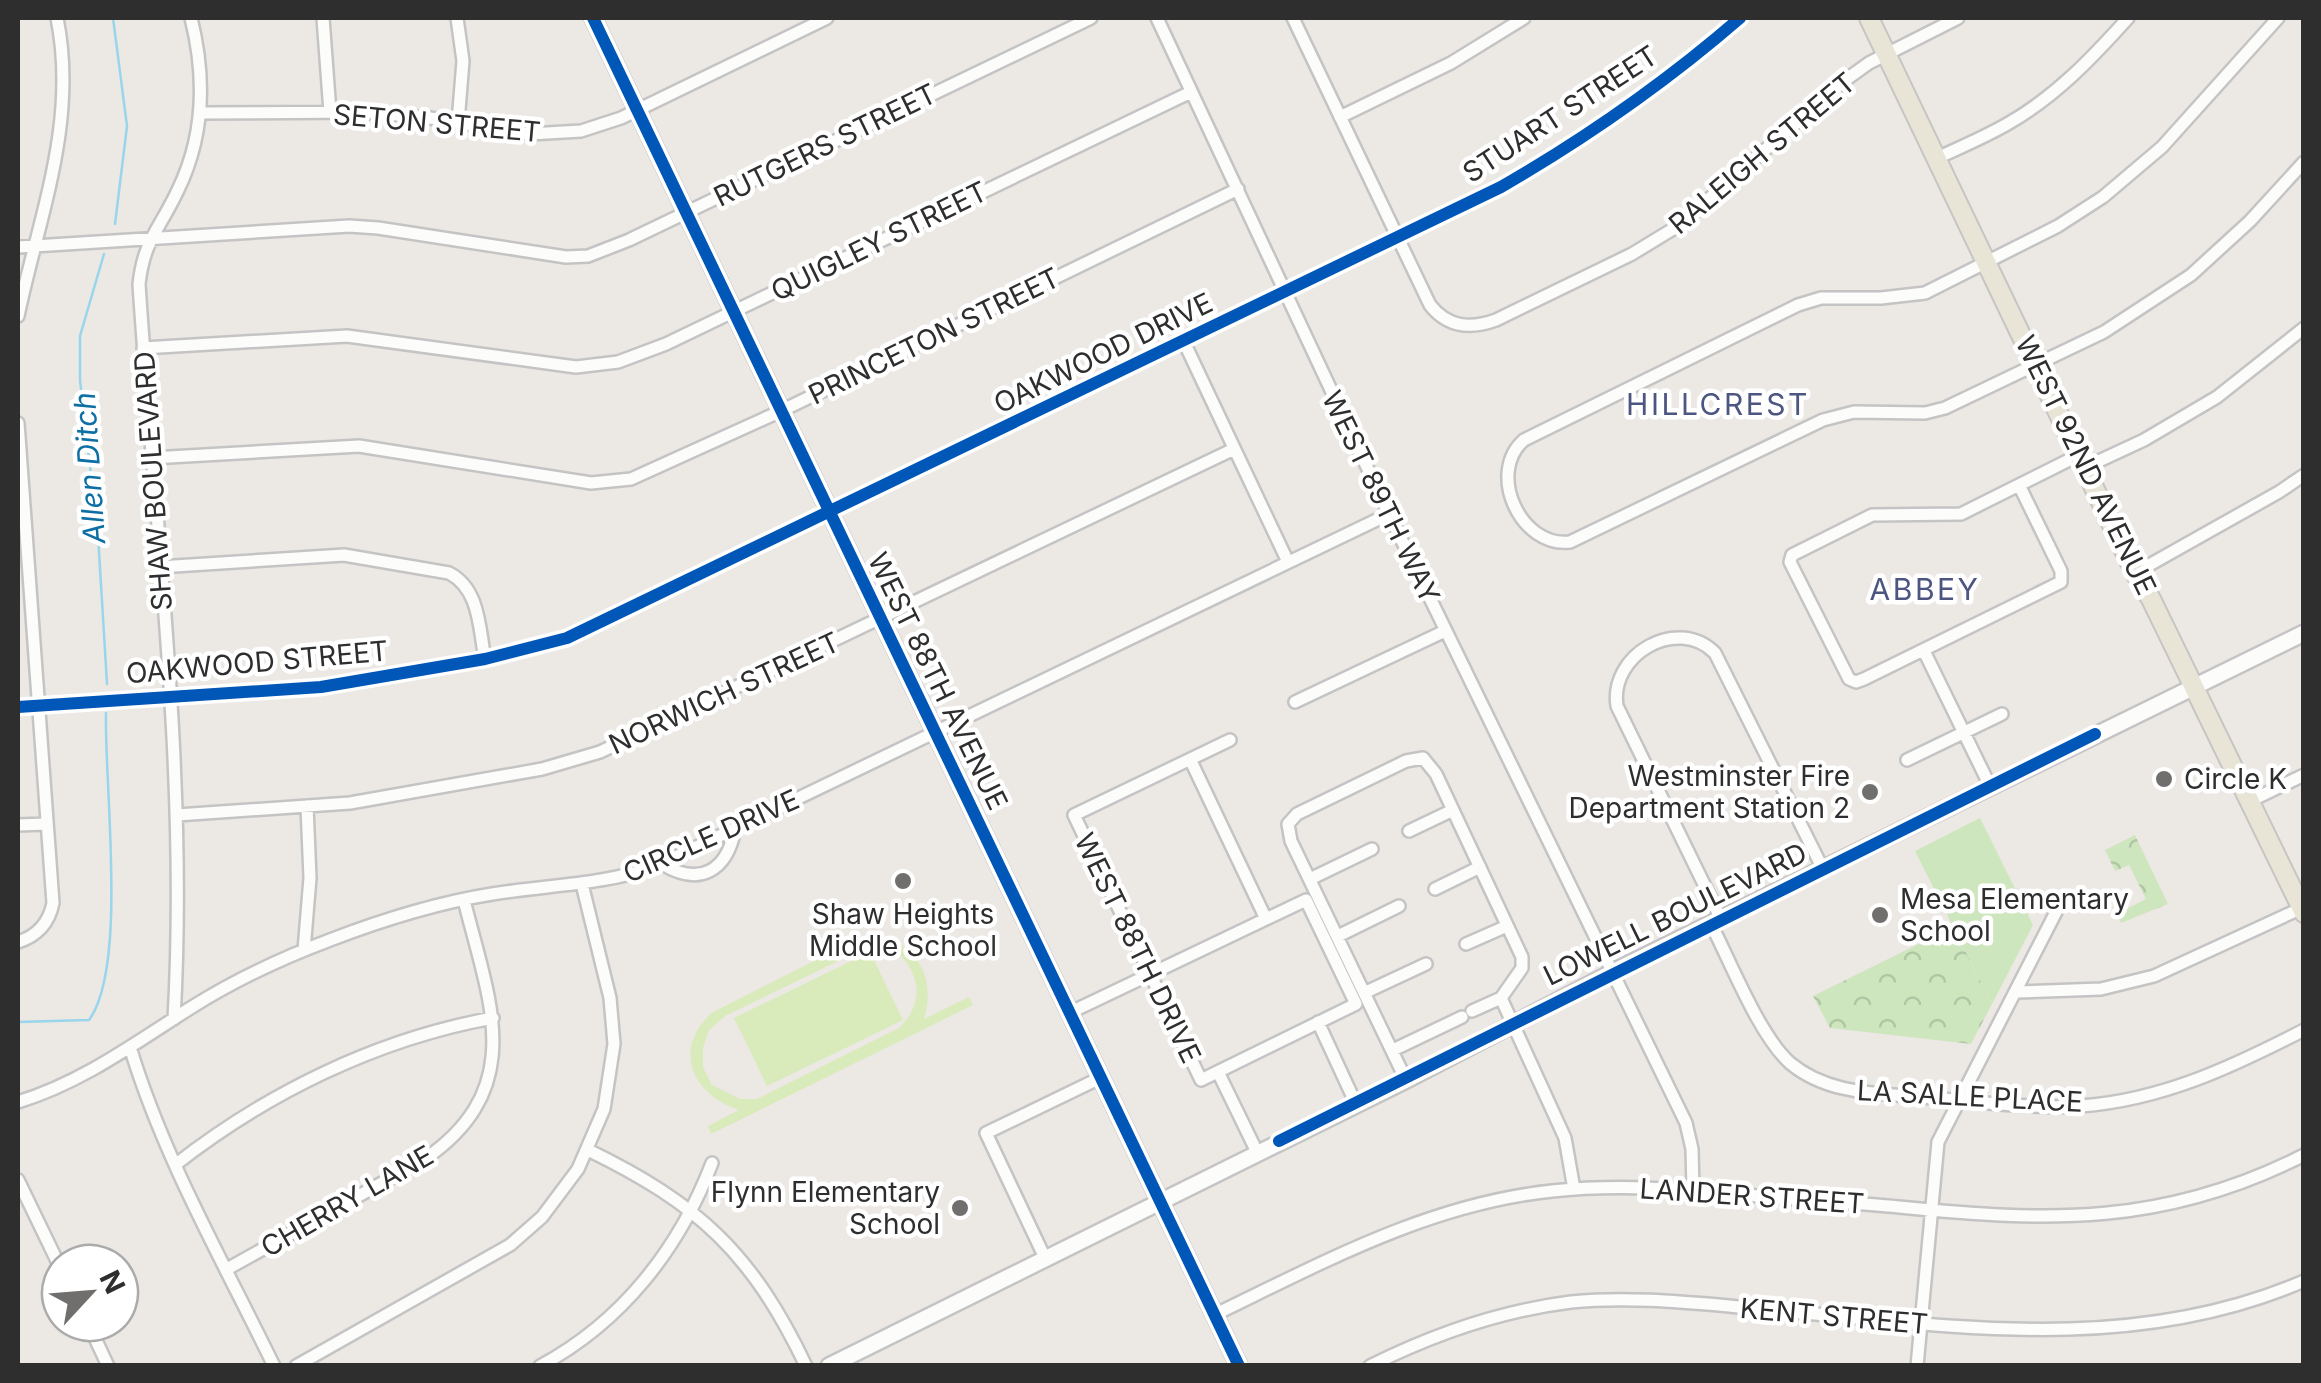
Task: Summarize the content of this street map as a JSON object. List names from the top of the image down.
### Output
{
  "streets": {
    "main road": ["WEST 92ND AVENUE"],
    "street": [
      "STUART STREET",
      "SETON STREET",
      "RUTGERS STREET",
      "RALEIGH STREET",
      "QUIGLEY STREET",
      "PRINCETON STREET",
      "OAKWOOD DRIVE",
      "SHAW BOULEVARD",
      "WEST 89TH WAY",
      "OAKWOOD STREET",
      "WEST 88TH AVENUE",
      "NORWICH STREET",
      "CIRCLE DRIVE",
      "LOWELL BOULEVARD",
      "WEST 88TH DRIVE",
      "LA SALLE PLACE",
      "LANDER STREET",
      "CHERRY LANE",
      "KENT STREET"
    ]
  },
  "crossings": [
    ["STUART STREET", "RALEIGH STREET"],
    ["STUART STREET", "OAKWOOD DRIVE"],
    ["SETON STREET", "SHAW BOULEVARD"],
    ["SETON STREET", "WEST 88TH AVENUE"],
    ["RUTGERS STREET", "SHAW BOULEVARD"],
    ["RUTGERS STREET", "WEST 88TH AVENUE"],
    ["RALEIGH STREET", "OAKWOOD DRIVE"],
    ["RALEIGH STREET", "WEST 92ND AVENUE"],
    ["QUIGLEY STREET", "SHAW BOULEVARD"],
    ["QUIGLEY STREET", "WEST 89TH WAY"],
    ["QUIGLEY STREET", "WEST 88TH AVENUE"],
    ["PRINCETON STREET", "SHAW BOULEVARD"],
    ["PRINCETON STREET", "WEST 89TH WAY"],
    ["PRINCETON STREET", "WEST 88TH AVENUE"],
    ["OAKWOOD DRIVE", "WEST 89TH WAY"],
    ["OAKWOOD DRIVE", "OAKWOOD STREET"],
    ["OAKWOOD DRIVE", "WEST 88TH AVENUE"],
    ["WEST 92ND AVENUE", "LOWELL BOULEVARD"],
    ["SHAW BOULEVARD", "OAKWOOD STREET"],
    ["SHAW BOULEVARD", "NORWICH STREET"],
    ["SHAW BOULEVARD", "CIRCLE DRIVE"],
    ["WEST 89TH WAY", "CIRCLE DRIVE"],
    ["WEST 89TH WAY", "LOWELL BOULEVARD"],
    ["WEST 89TH WAY", "LANDER STREET"],
    ["OAKWOOD STREET", "WEST 88TH AVENUE"],
    ["WEST 88TH AVENUE", "NORWICH STREET"],
    ["WEST 88TH AVENUE", "CIRCLE DRIVE"],
    ["WEST 88TH AVENUE", "LOWELL BOULEVARD"],
    ["WEST 88TH AVENUE", "LANDER STREET"],
    ["CIRCLE DRIVE", "CHERRY LANE"],
    ["LOWELL BOULEVARD", "WEST 88TH DRIVE"],
    ["LOWELL BOULEVARD", "LA SALLE PLACE"]
  ],
  "districts": ["HILLCREST", "ABBEY"],
  "water": ["Allen Ditch"],
  "places": [
    "Circle K",
    "Westminster Fire Department Station 2",
    "Shaw Heights Middle School",
    "Mesa Elementary School",
    "Flynn Elementary School"
  ],
  "north": "top right"
}
